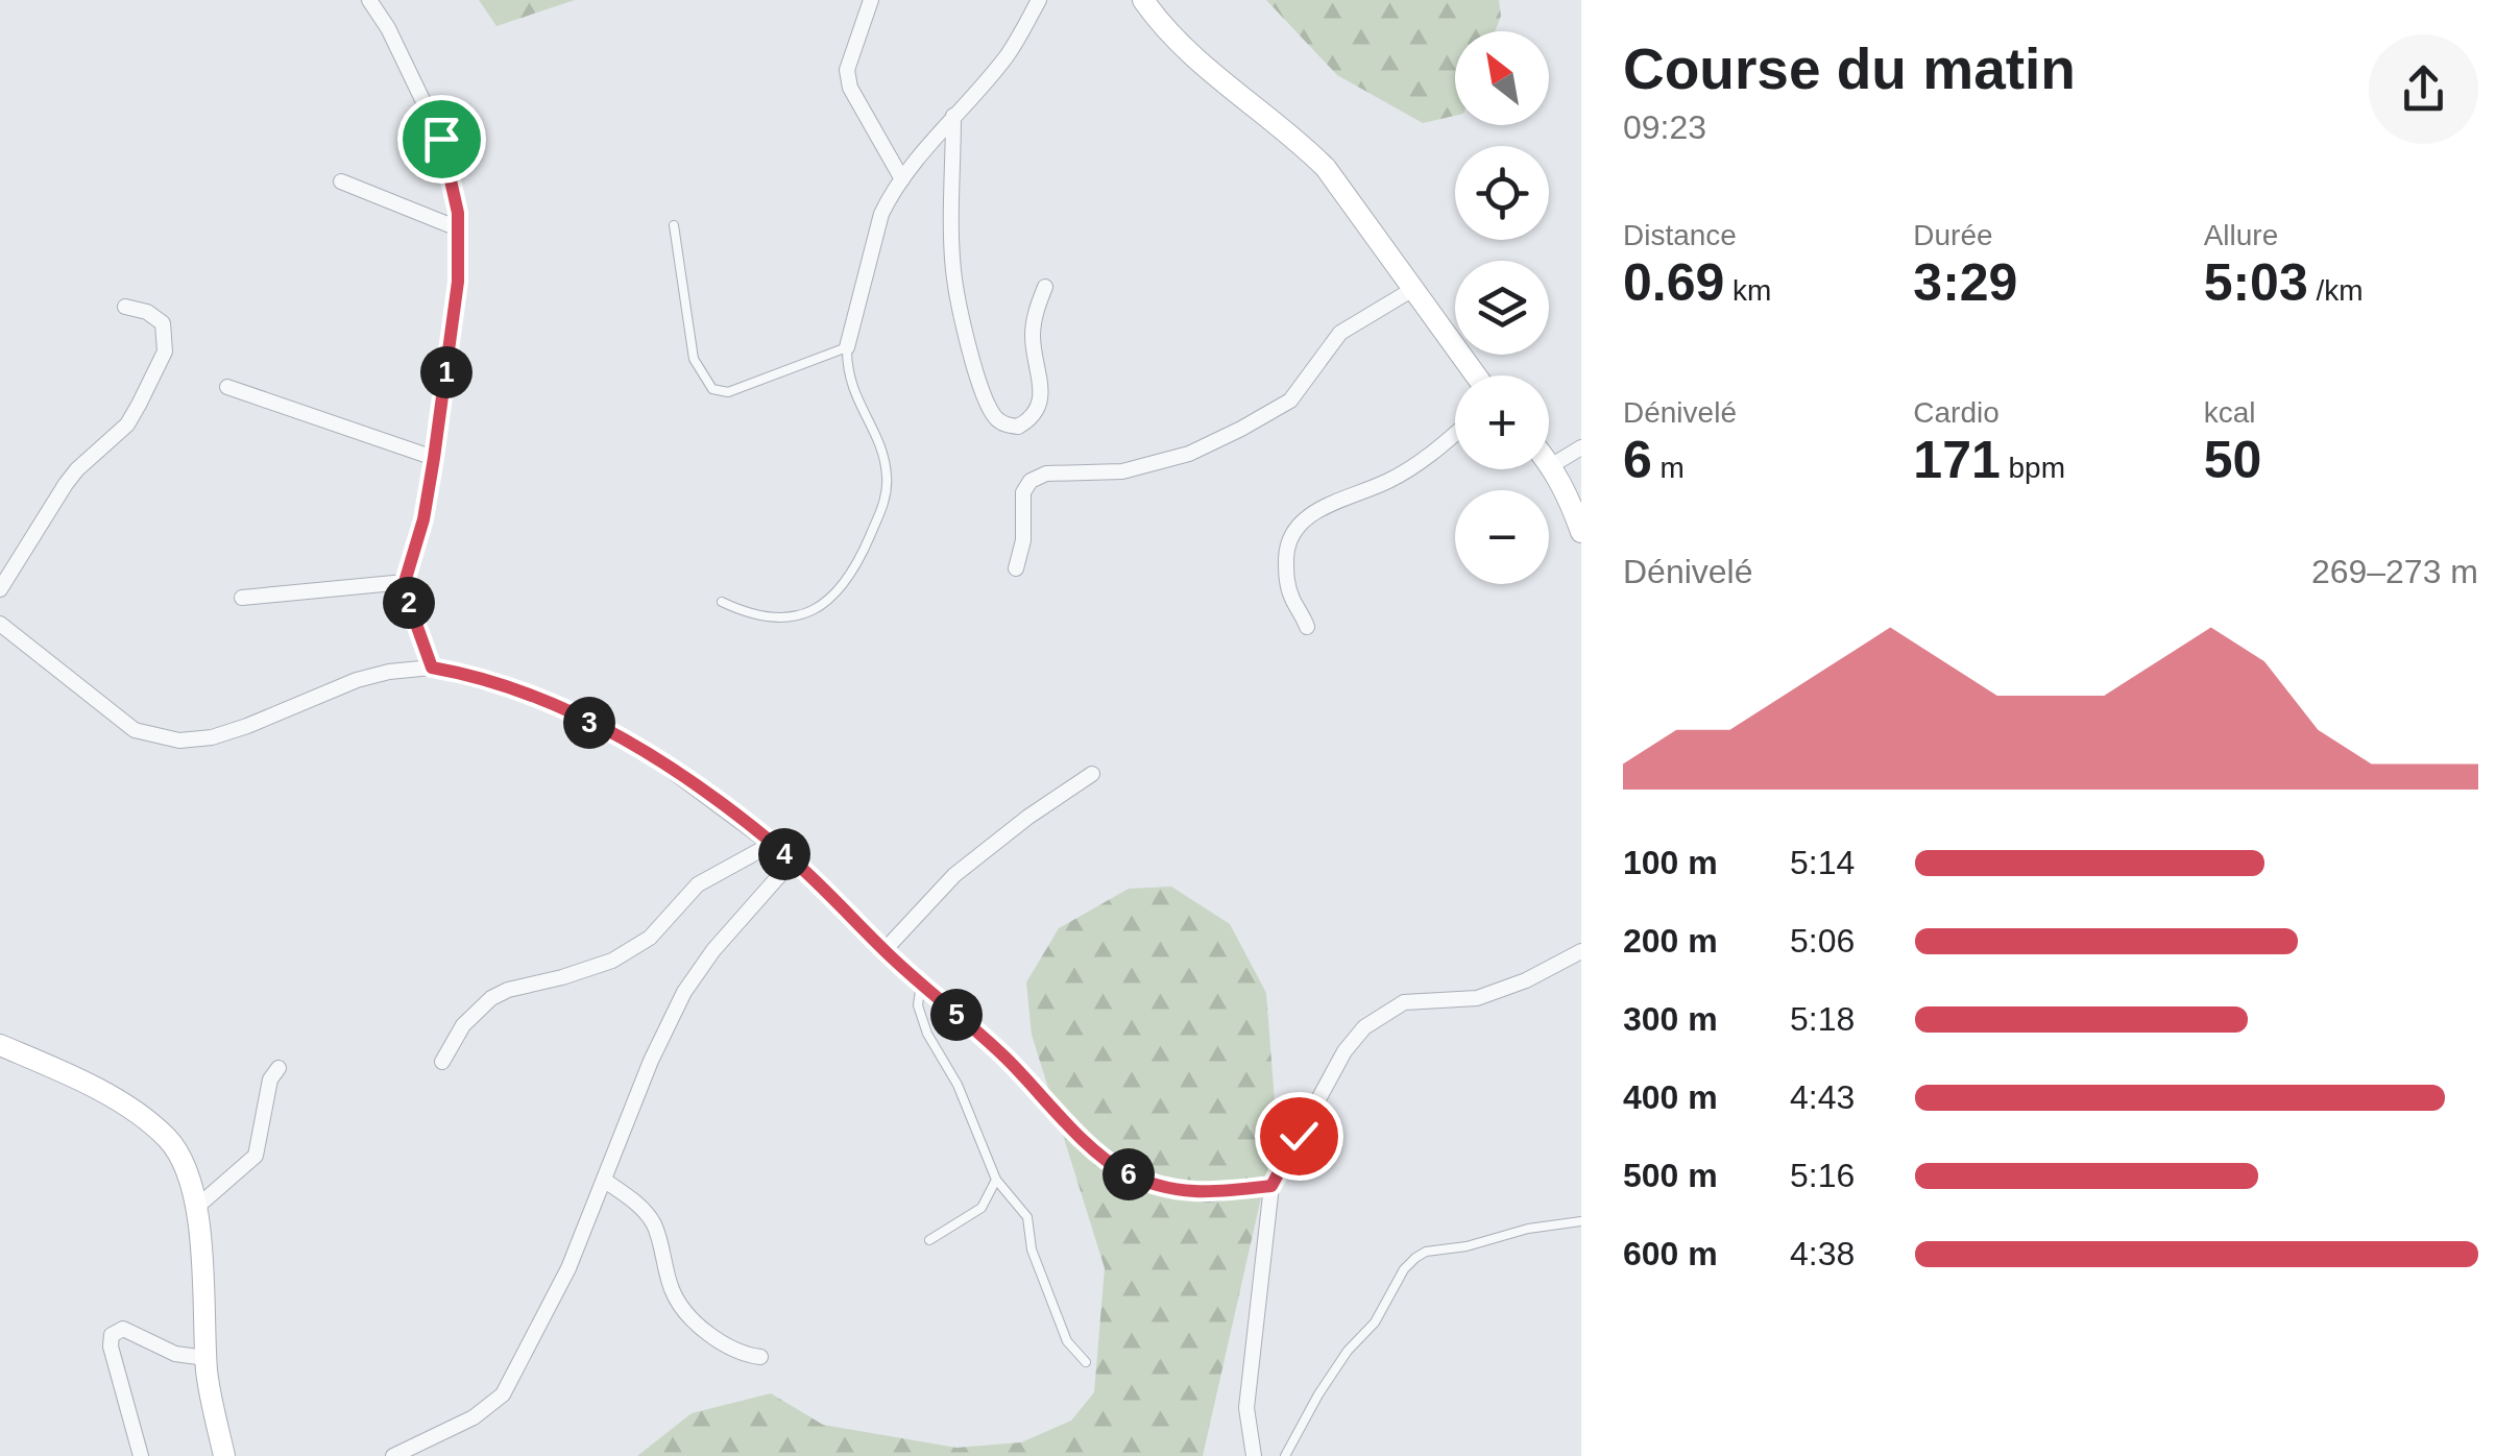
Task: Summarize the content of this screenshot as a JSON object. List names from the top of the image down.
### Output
{
  "north": "top left",
  "page": {
    "heading": ["Course du matin", "09:23"],
    "map_buttons": ["+", "−"],
    "stats": [
      ["Distance", "0.69 km"],
      ["Durée", "3:29"],
      ["Allure", "5:03 /km"],
      ["Dénivelé", "6 m"],
      ["Cardio", "171 bpm"],
      ["kcal", "50"]
    ],
    "pins": [
      "1",
      "2",
      "3",
      "4",
      "5",
      "6"
    ],
    "chart": ["Dénivelé", "269–273 m"],
    "list": [
      {
        "name": "100 m",
        "note": "5:14"
      },
      {
        "name": "200 m",
        "note": "5:06"
      },
      {
        "name": "300 m",
        "note": "5:18"
      },
      {
        "name": "400 m",
        "note": "4:43"
      },
      {
        "name": "500 m",
        "note": "5:16"
      },
      {
        "name": "600 m",
        "note": "4:38"
      }
    ]
  }
}
